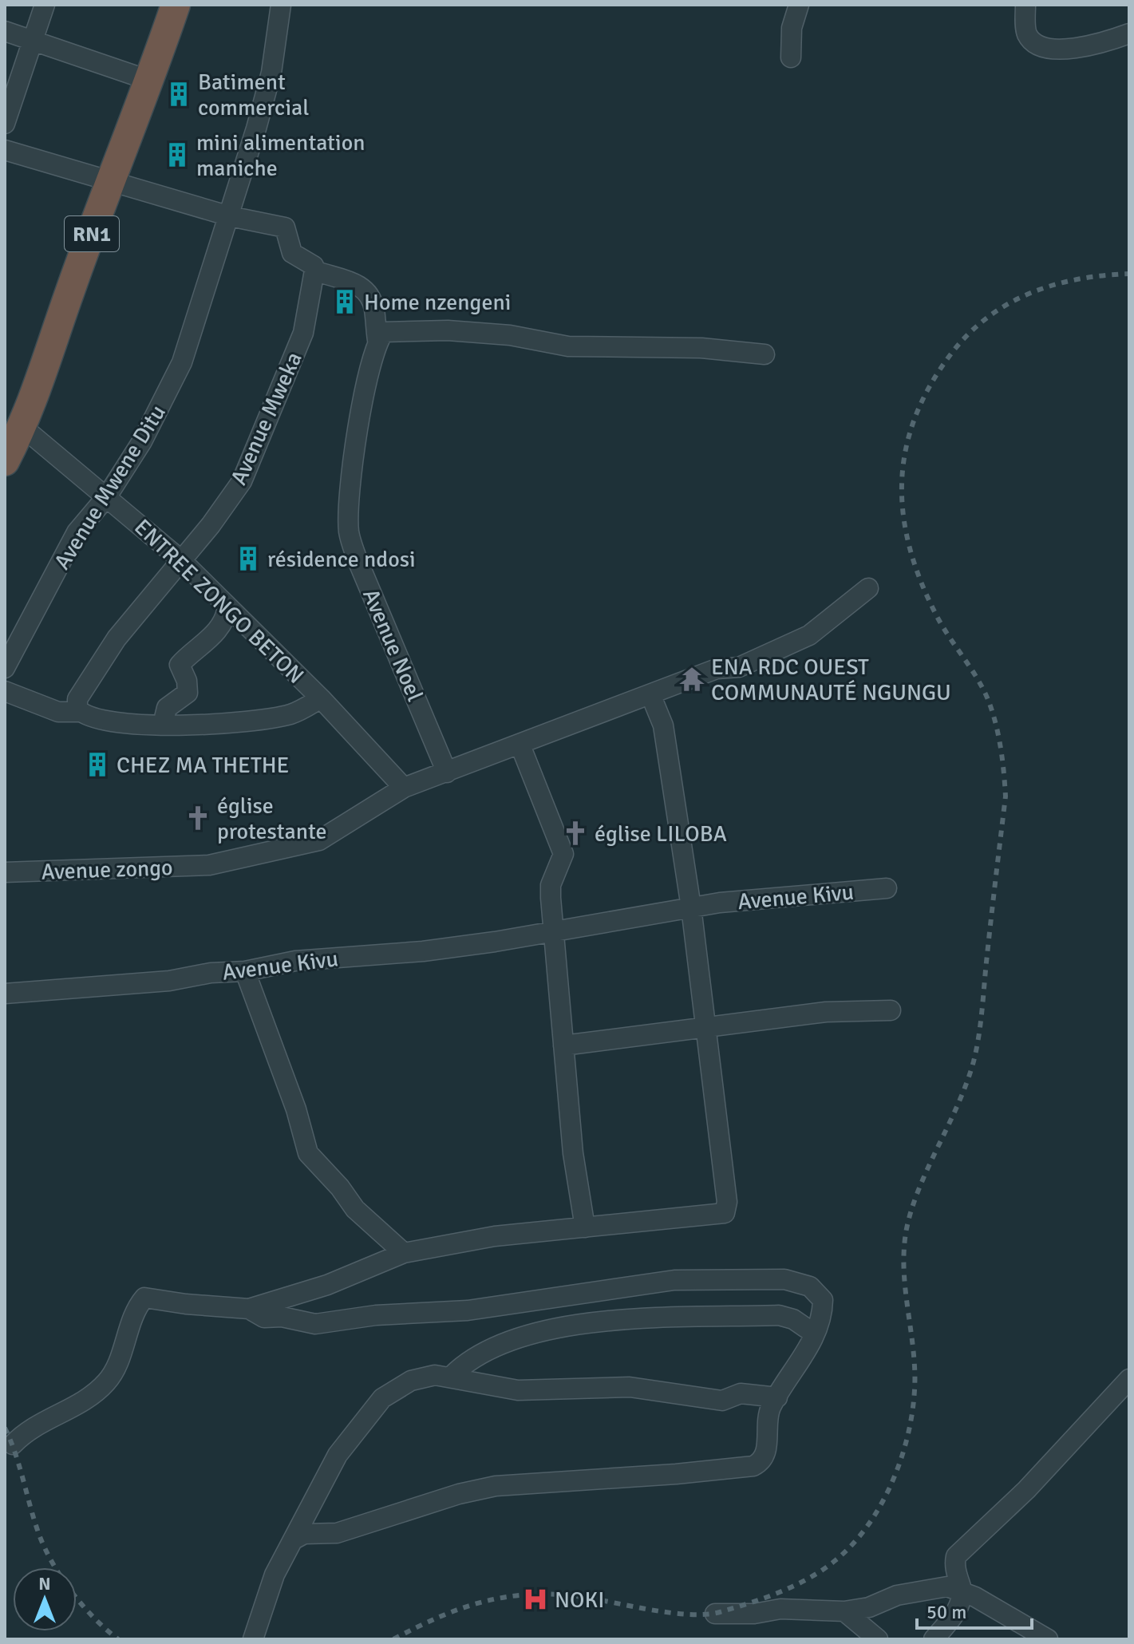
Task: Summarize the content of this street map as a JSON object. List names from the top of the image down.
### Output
{
  "streets": {
    "highway": ["RN1"],
    "street": [
      "Avenue Mweka",
      "Avenue Mwene Ditu",
      "ENTREE ZONGO BETON",
      "Avenue Noel",
      "Avenue zongo",
      "Avenue Kivu"
    ]
  },
  "crossings": [
    ["RN1", "ENTREE ZONGO BETON"],
    ["Avenue Mweka", "ENTREE ZONGO BETON"],
    ["Avenue Mweka", "Avenue Noel"],
    ["Avenue Mwene Ditu", "ENTREE ZONGO BETON"],
    ["ENTREE ZONGO BETON", "Avenue zongo"],
    ["Avenue Noel", "Avenue zongo"]
  ],
  "places": {
    "building": [
      "Batiment commercial",
      "mini alimentation maniche",
      "Home nzengeni",
      "résidence ndosi",
      "CHEZ MA THETHE"
    ],
    "temple": ["ENA RDC OUEST COMMUNAUTÉ NGUNGU"],
    "church": ["église protestante", "église LILOBA"],
    "hospital": ["NOKI"]
  },
  "scale_bar": "50 m",
  "north": "top"
}
